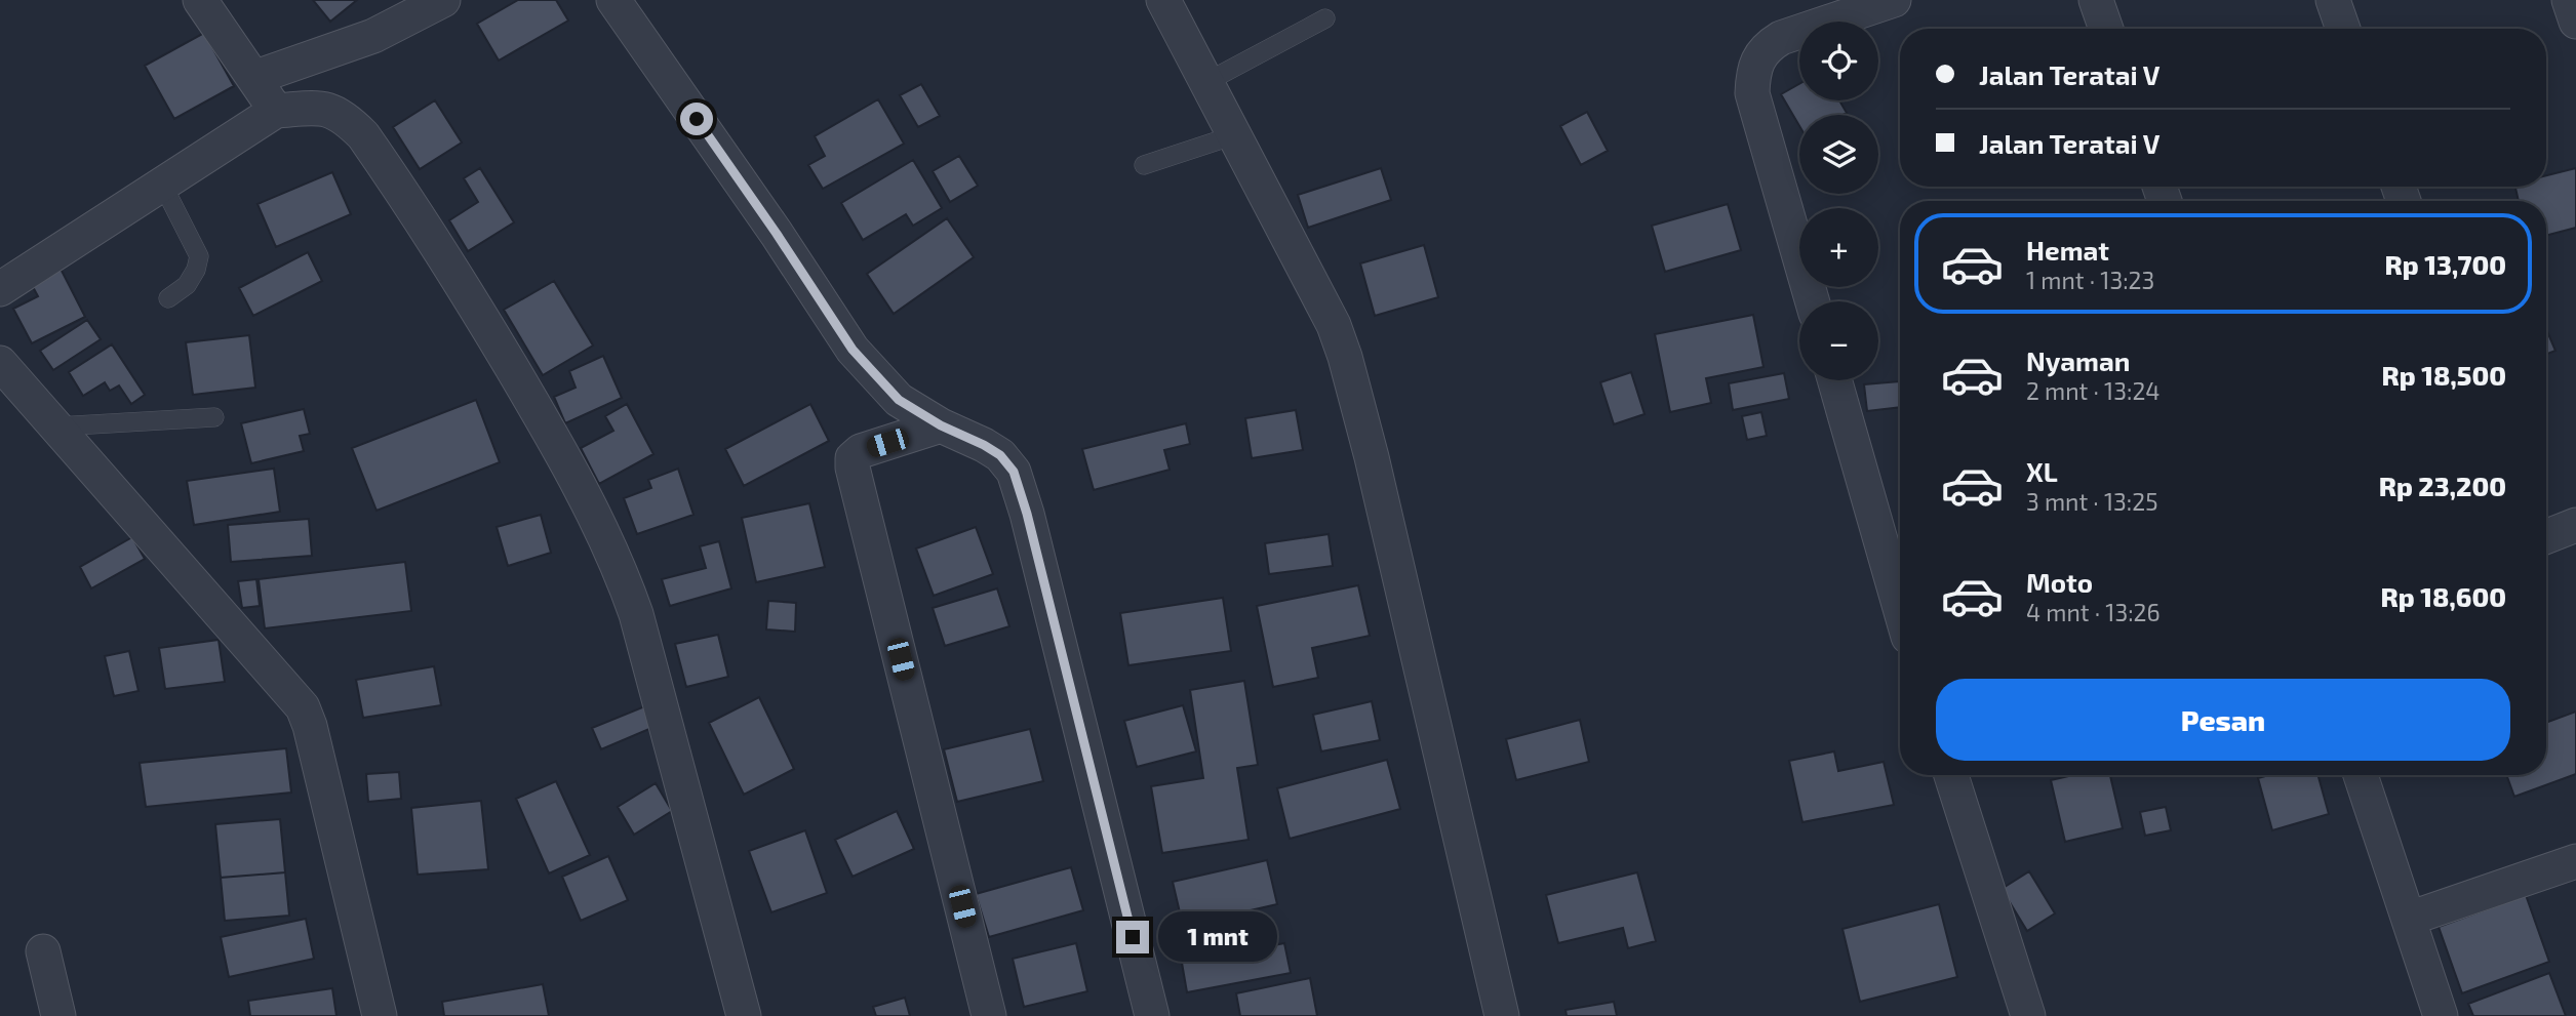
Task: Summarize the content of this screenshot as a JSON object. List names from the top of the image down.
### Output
{
  "page": {
    "map_buttons": ["+", "−"],
    "banner": ["Jalan Teratai V", "Jalan Teratai V"],
    "list": [
      {
        "name": "Hemat",
        "note": "1 mnt · 13:23",
        "value": "Rp 13,700"
      },
      {
        "name": "Nyaman",
        "note": "2 mnt · 13:24",
        "value": "Rp 18,500"
      },
      {
        "name": "XL",
        "note": "3 mnt · 13:25",
        "value": "Rp 23,200"
      },
      {
        "name": "Moto",
        "note": "4 mnt · 13:26",
        "value": "Rp 18,600"
      }
    ],
    "buttons": "Pesan",
    "bubble": "1 mnt"
  }
}
